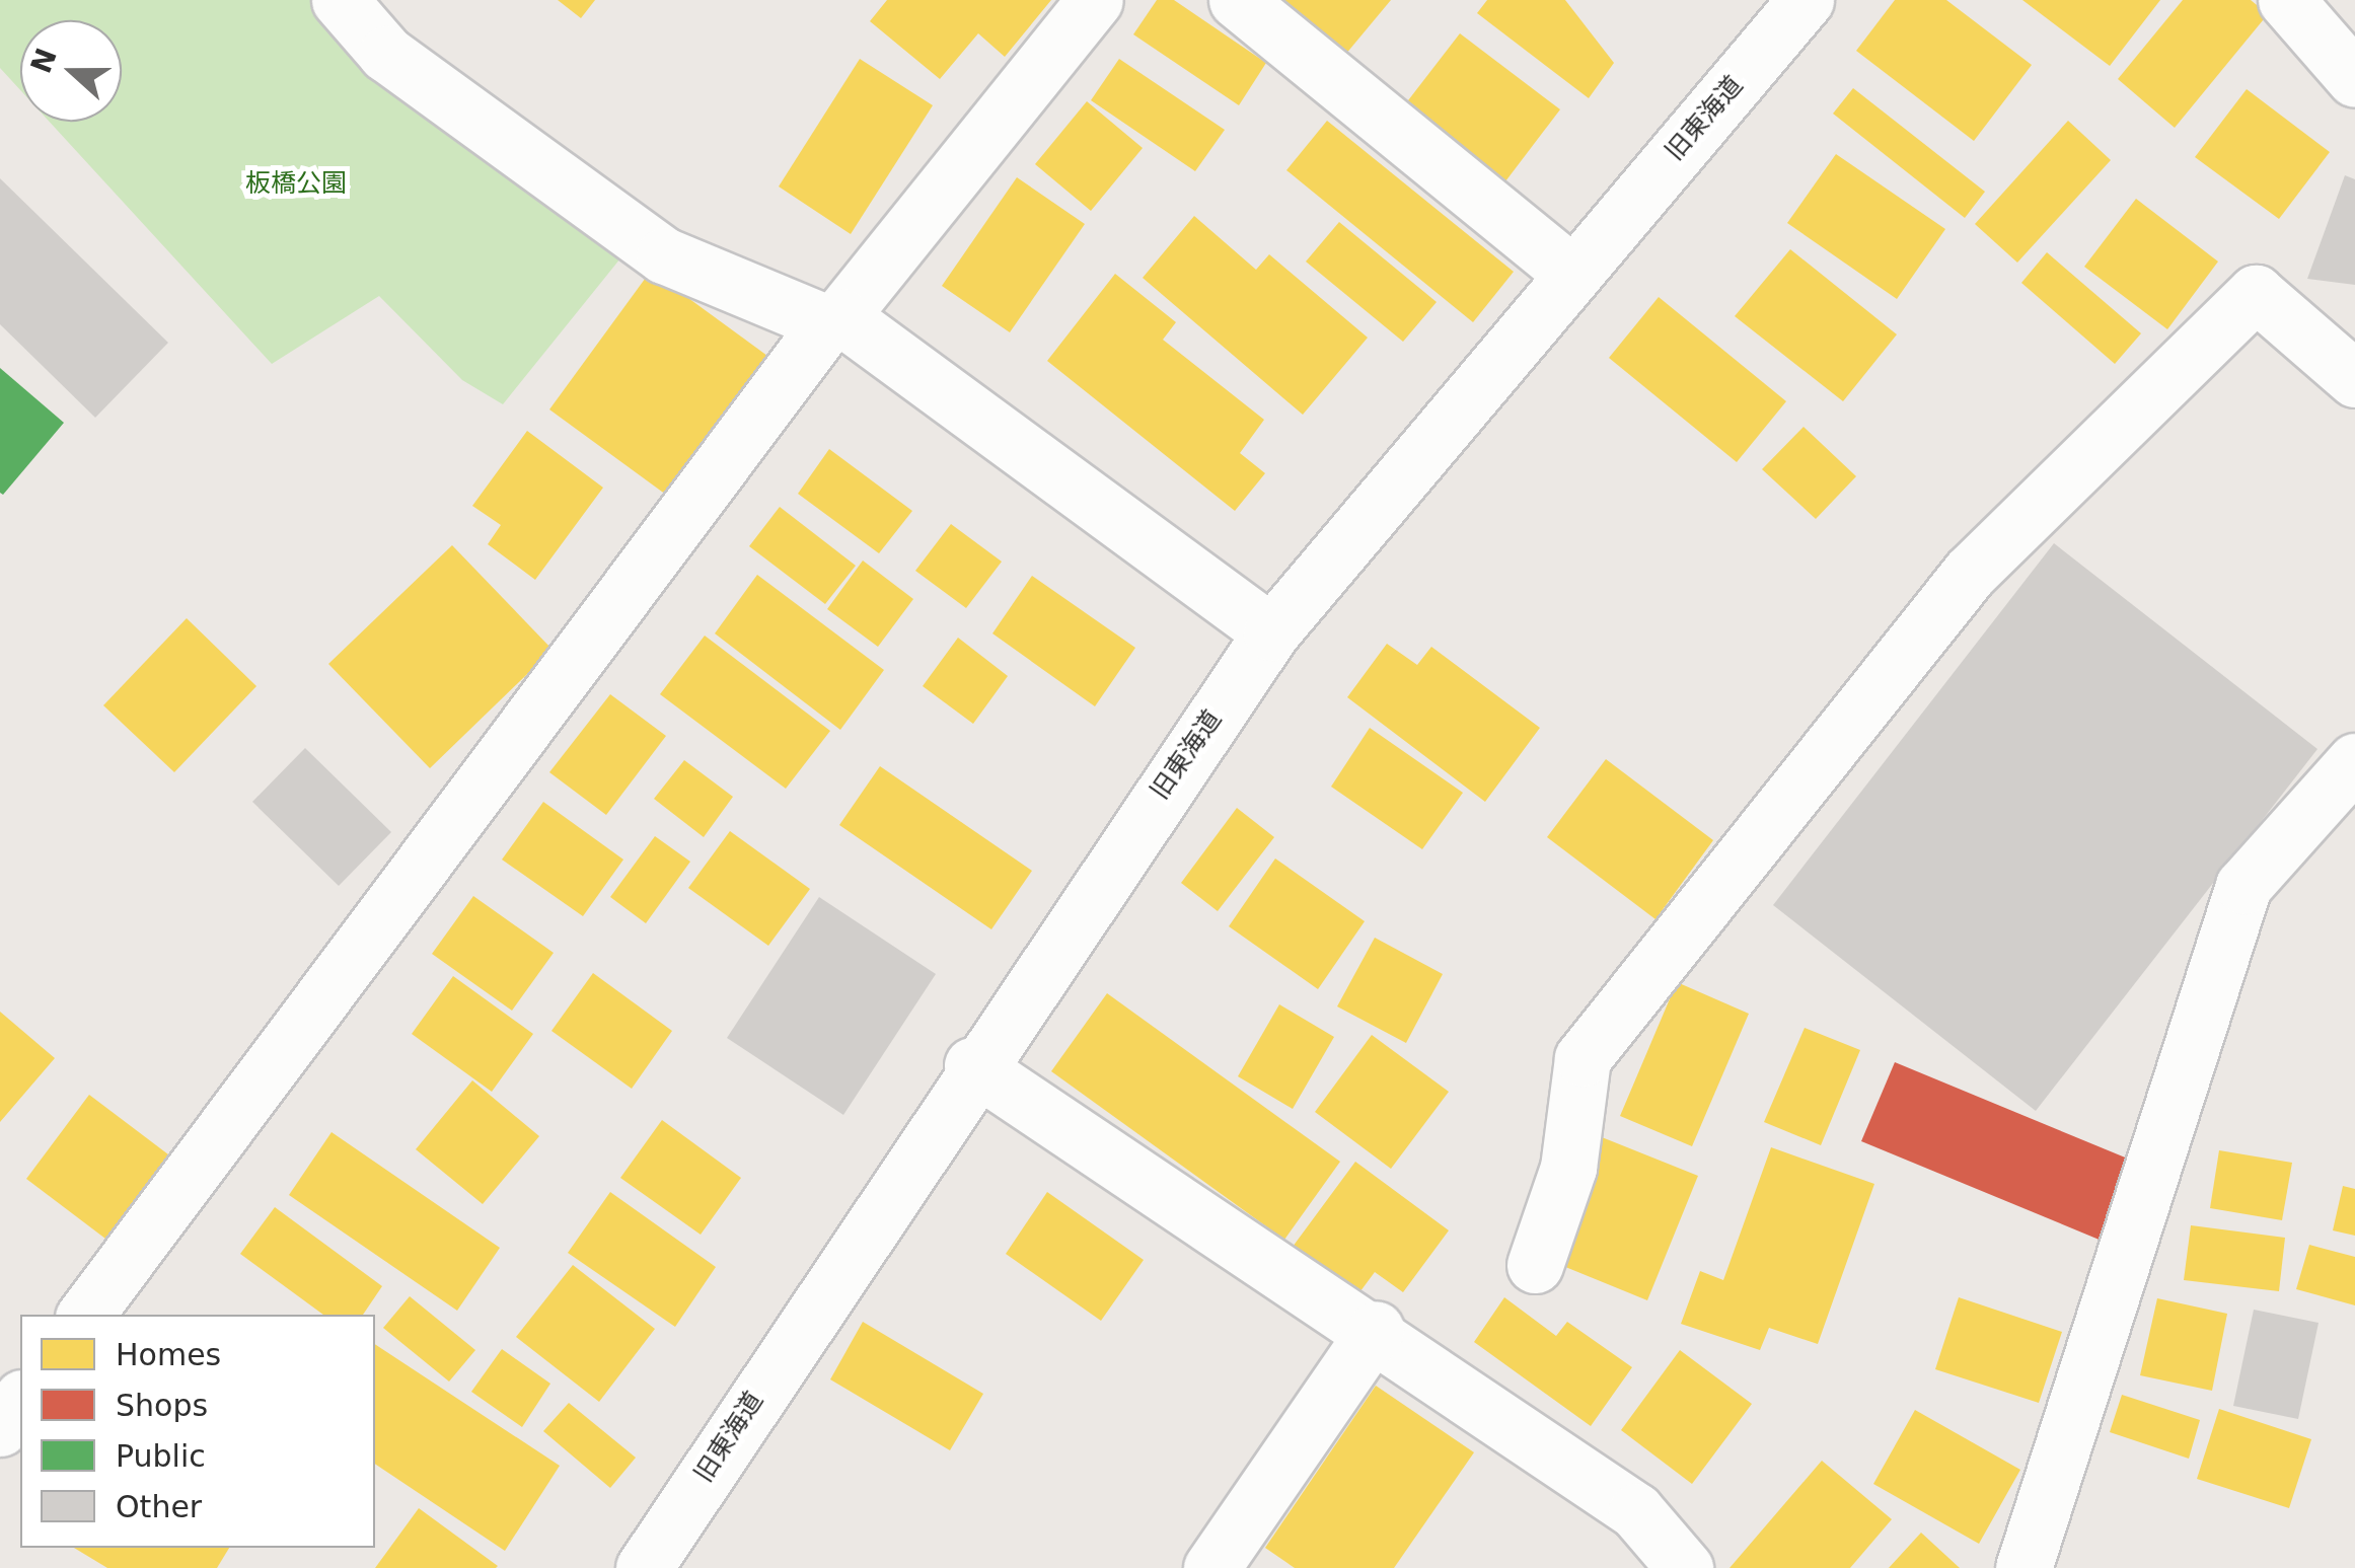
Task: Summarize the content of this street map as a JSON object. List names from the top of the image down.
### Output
{
  "streets": {
    "street": ["旧東海道"]
  },
  "parks": ["板橋公園"],
  "legend": [
    "Homes",
    "Shops",
    "Public",
    "Other"
  ],
  "north": "left"
}
